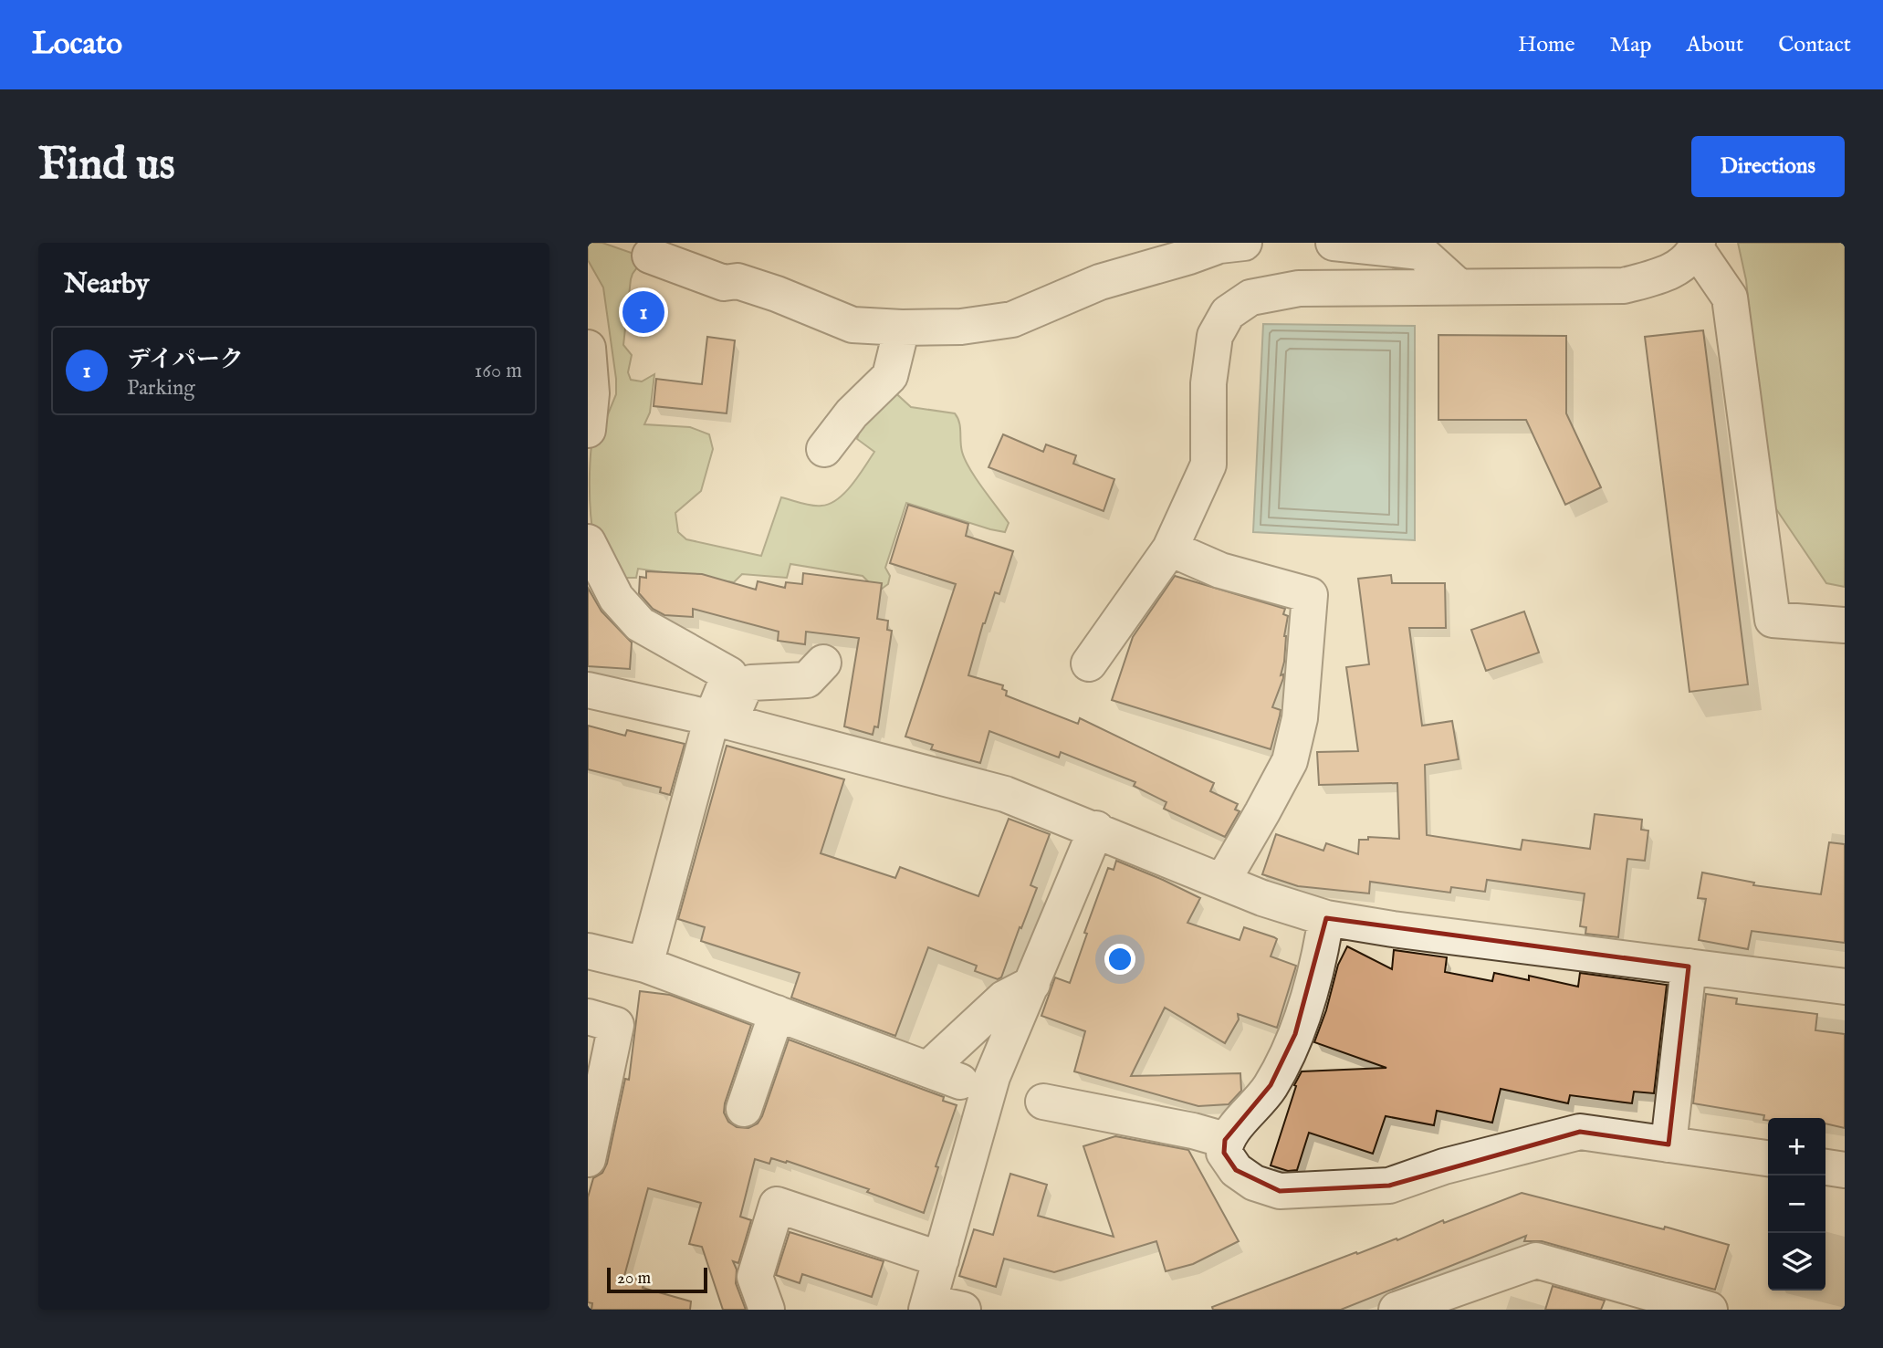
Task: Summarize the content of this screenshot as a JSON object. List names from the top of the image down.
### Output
{
  "scale_bar": "20 m",
  "page": {
    "header": "Locato",
    "nav": [
      "Home",
      "Map",
      "About",
      "Contact"
    ],
    "buttons": "Directions",
    "title": "Find us",
    "heading": "Nearby",
    "pins": "1",
    "list": [
      {
        "mark": "1",
        "name": "デイパーク",
        "note": "Parking",
        "value": "160 m"
      }
    ],
    "map_buttons": ["+", "−"],
    "scale": "20 m"
  }
}
